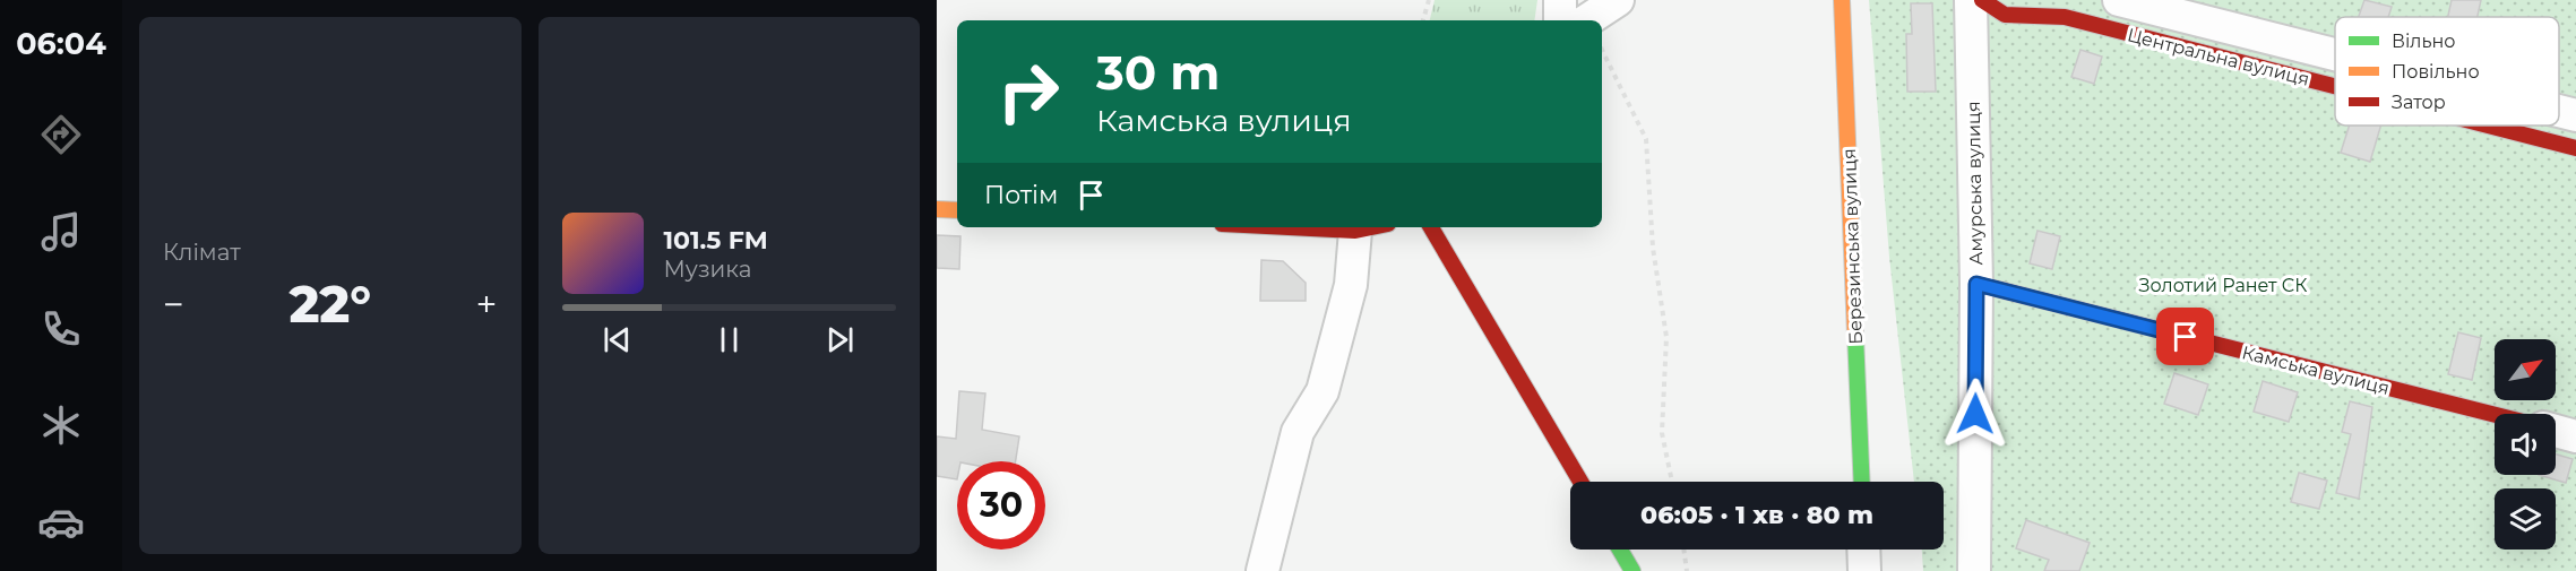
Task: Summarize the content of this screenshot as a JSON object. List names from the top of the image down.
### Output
{
  "streets": {
    "street": [
      "Центральна вулиця",
      "Амурська вулиця",
      "Березинська вулиця",
      "Камська вулиця"
    ]
  },
  "crossings": [
    ["Амурська вулиця", "Камська вулиця"]
  ],
  "parks": ["Золотий Ранет СК"],
  "legend": ["Вільно", "Повільно", "Затор"],
  "north": "top right",
  "page": {
    "tabs": "06:04",
    "tile": "Клімат",
    "turn": ["30 m", "Камська вулиця"],
    "then": "Потім",
    "song": ["101.5 FM", "Музика"],
    "heat": ["−", "22°", "+"],
    "limit": "30",
    "trip": "06:05 · 1 хв · 80 m"
  }
}
